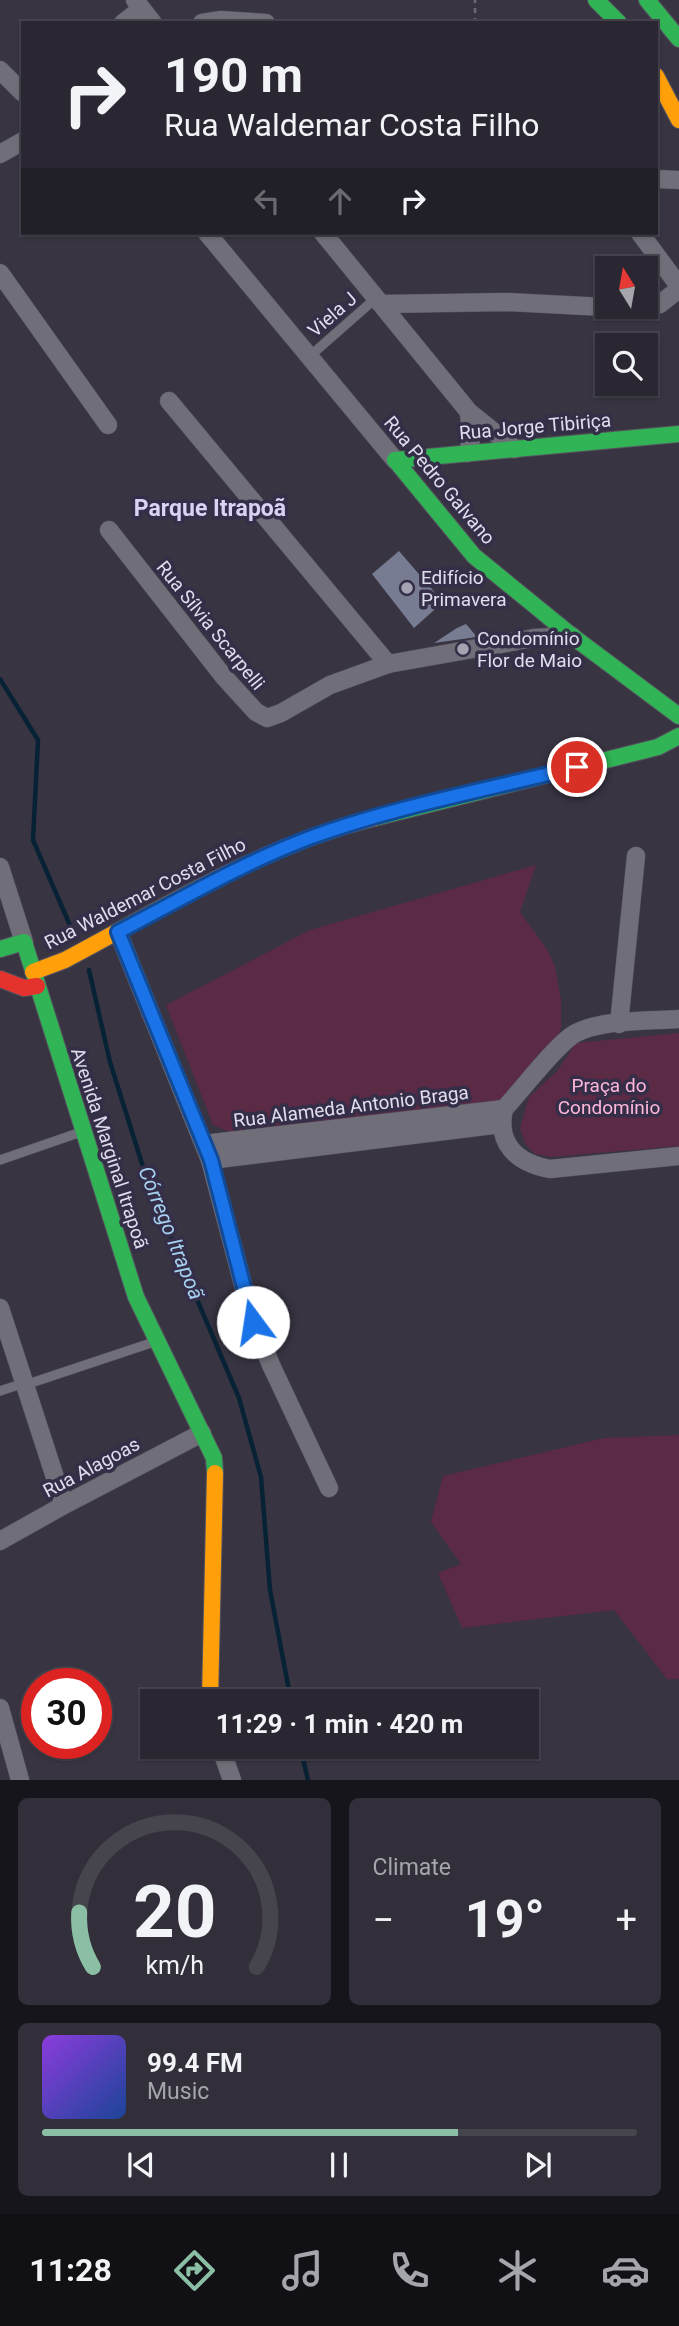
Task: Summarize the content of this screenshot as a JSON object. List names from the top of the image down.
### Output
{
  "streets": {
    "main road": [
      "Rua Jorge Tibiriça",
      "Rua Pedro Galvano",
      "Rua Waldemar Costa Filho",
      "Avenida Marginal Itrapoã"
    ],
    "street": ["Rua Sílvia Scarpelli", "Rua Alameda Antonio Braga", "Rua Alagoas"],
    "lane": ["Viela J"]
  },
  "crossings": [
    ["Viela J", "Rua Pedro Galvano"],
    ["Rua Jorge Tibiriça", "Rua Pedro Galvano"],
    ["Rua Pedro Galvano", "Rua Sílvia Scarpelli"],
    ["Rua Waldemar Costa Filho", "Avenida Marginal Itrapoã"],
    ["Avenida Marginal Itrapoã", "Rua Alagoas"]
  ],
  "districts": ["Parque Itrapoã"],
  "water": ["Córrego Itrapoã"],
  "parks": ["Praça do Condomínio"],
  "places": ["Edifício Primavera", "Condomínio Flor de Maio"],
  "north": "top",
  "page": {
    "turn": ["190 m", "Rua Waldemar Costa Filho"],
    "limit": "30",
    "trip": "11:29 · 1 min · 420 m",
    "tile": "Climate",
    "heat": ["−", "19°", "+"],
    "song": ["99.4 FM", "Music"],
    "tabs": "11:28",
    "gauge": ["20", "km/h"]
  }
}
